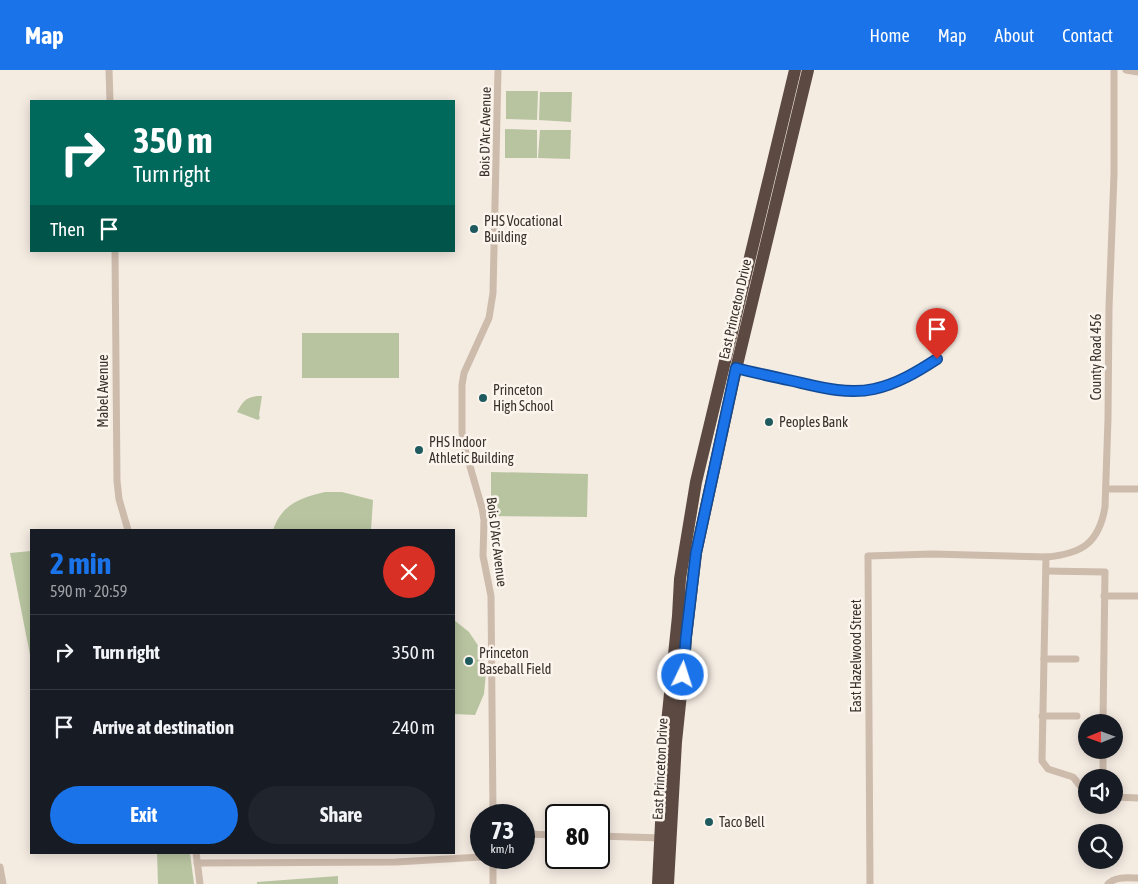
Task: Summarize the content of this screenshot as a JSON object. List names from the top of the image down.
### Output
{
  "streets": {
    "highway": ["East Princeton Drive"],
    "street": [
      "Bois D'Arc Avenue",
      "County Road 456",
      "Mabel Avenue",
      "East Hazelwood Street"
    ]
  },
  "crossings": [
    ["County Road 456", "East Hazelwood Street"]
  ],
  "places": [
    "PHS Vocational Building",
    "Princeton High School",
    "Peoples Bank",
    "PHS Indoor Athletic Building",
    "Princeton Baseball Field",
    "Taco Bell"
  ],
  "north": "left",
  "page": {
    "header": "Map",
    "nav": [
      "Home",
      "Map",
      "About",
      "Contact"
    ],
    "turn": ["350 m", "Turn right"],
    "then": "Then",
    "heading": ["2 min", "590 m · 20:59"],
    "list": [
      {
        "name": "Turn right",
        "value": "350 m"
      },
      {
        "name": "Arrive at destination",
        "value": "240 m"
      }
    ],
    "buttons": ["Exit", "Share"],
    "speed": "73 km/h",
    "limit": "80"
  }
}
